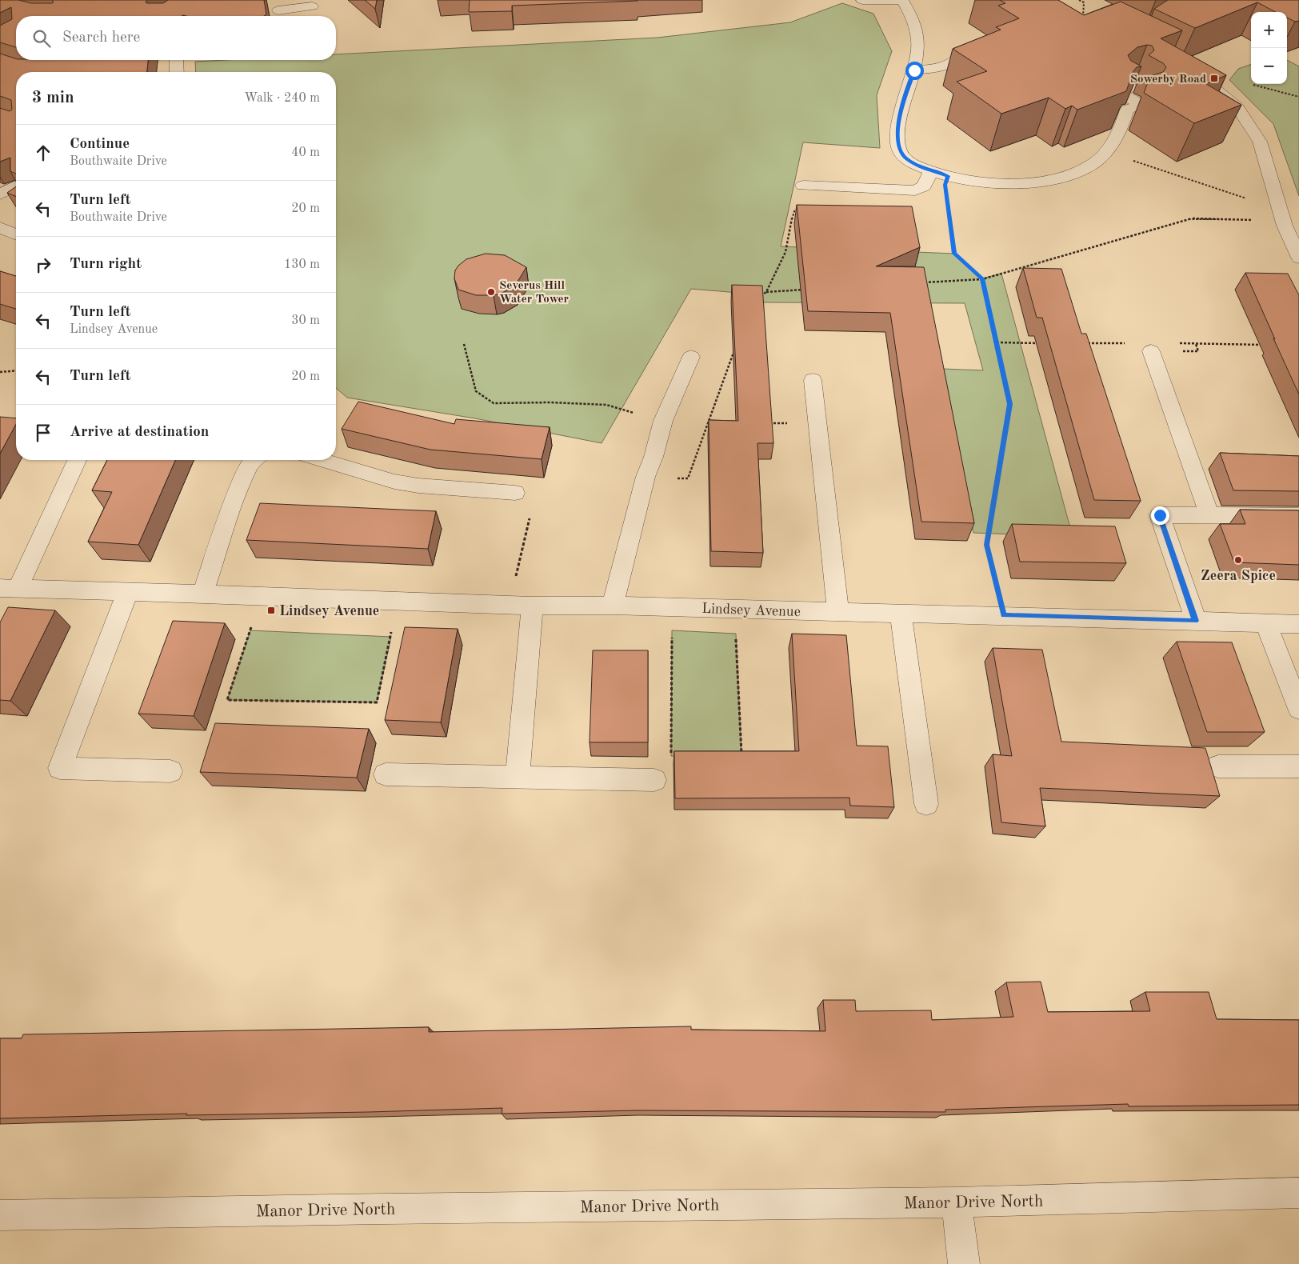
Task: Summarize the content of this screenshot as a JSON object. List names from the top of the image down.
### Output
{
  "streets": {
    "street": ["Lindsey Avenue", "Manor Drive North"]
  },
  "places": {
    "transit": ["Sowerby Road", "Lindsey Avenue"],
    "other": ["Severus Hill Water Tower", "Zeera Spice"]
  },
  "page": {
    "map_buttons": ["+", "−"],
    "search": "Search here",
    "heading": ["3 min", "Walk · 240 m"],
    "list": [
      ["Continue", "Bouthwaite Drive", "40 m"],
      ["Turn left", "Bouthwaite Drive", "20 m"],
      ["Turn right", "130 m"],
      ["Turn left", "Lindsey Avenue", "30 m"],
      ["Turn left", "20 m"],
      "Arrive at destination"
    ]
  }
}
